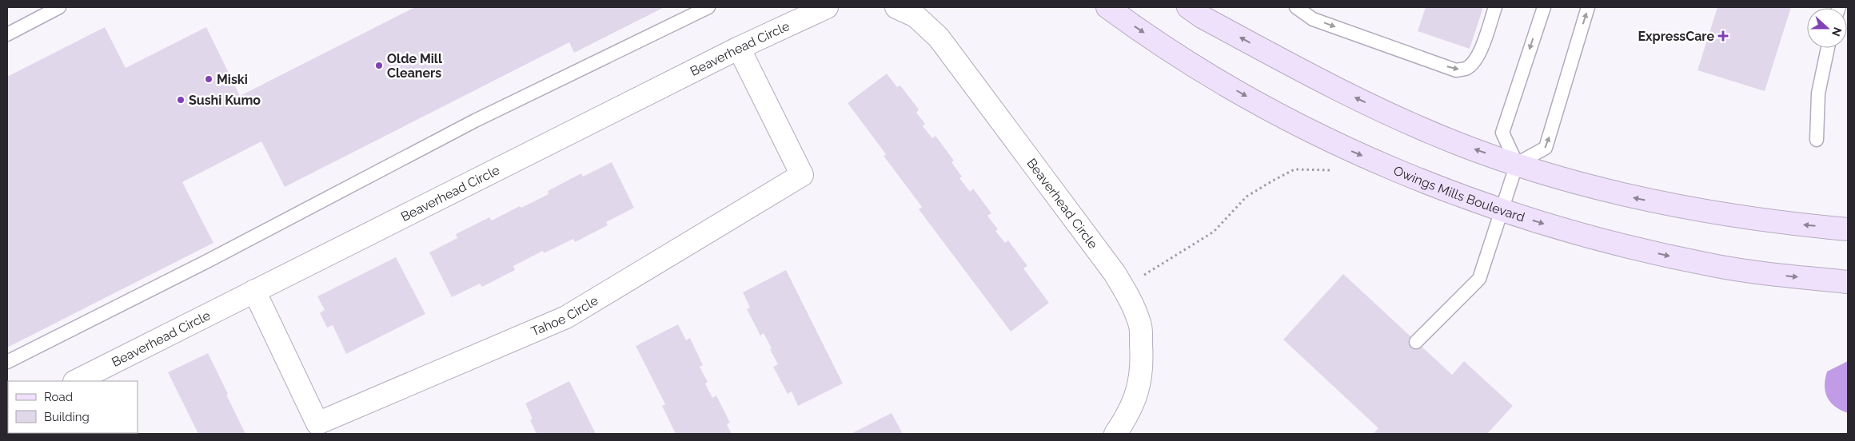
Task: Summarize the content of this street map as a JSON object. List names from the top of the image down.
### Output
{
  "streets": {
    "main road": ["Owings Mills Boulevard"],
    "street": ["Beaverhead Circle", "Tahoe Circle"]
  },
  "crossings": [
    ["Beaverhead Circle", "Tahoe Circle"]
  ],
  "places": {
    "health": ["ExpressCare"],
    "other": ["Olde Mill Cleaners", "Miski", "Sushi Kumo"]
  },
  "legend": ["Road", "Building"],
  "north": "right"
}
